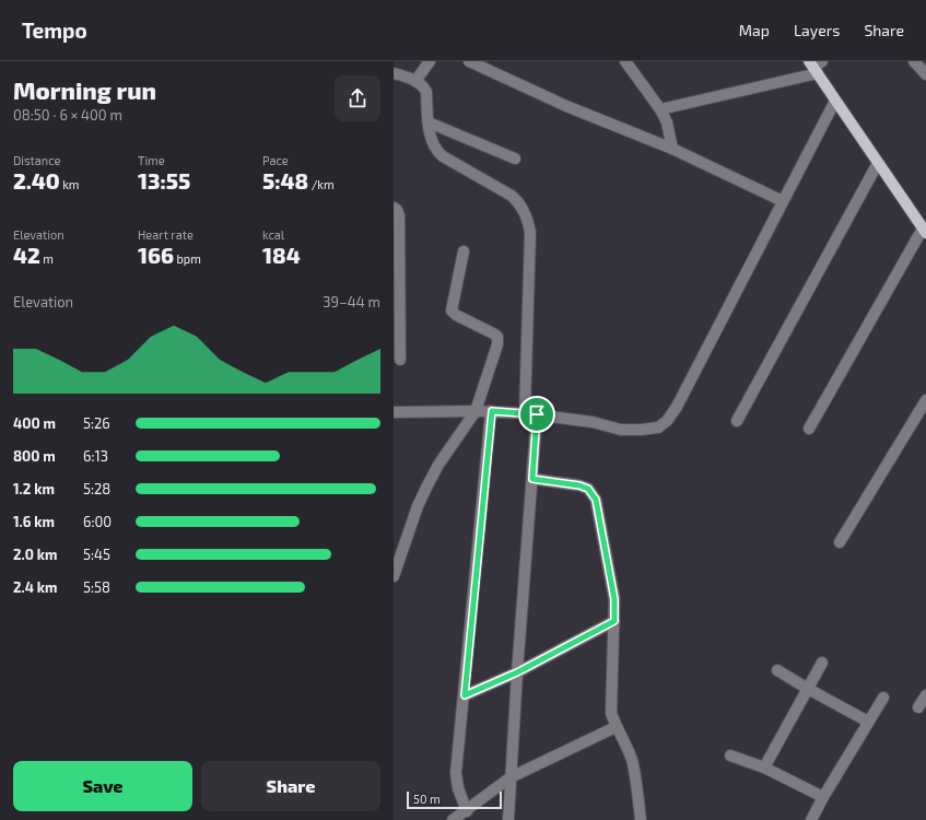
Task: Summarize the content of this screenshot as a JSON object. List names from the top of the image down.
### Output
{
  "scale_bar": "50 m",
  "page": {
    "header": "Tempo",
    "nav": ["Map", "Layers", "Share"],
    "heading": ["Morning run", "08:50 · 6 × 400 m"],
    "stats": [
      ["Distance", "2.40 km"],
      ["Time", "13:55"],
      ["Pace", "5:48 /km"],
      ["Elevation", "42 m"],
      ["Heart rate", "166 bpm"],
      ["kcal", "184"]
    ],
    "chart": ["Elevation", "39–44 m"],
    "list": [
      {
        "name": "400 m",
        "note": "5:26"
      },
      {
        "name": "800 m",
        "note": "6:13"
      },
      {
        "name": "1.2 km",
        "note": "5:28"
      },
      {
        "name": "1.6 km",
        "note": "6:00"
      },
      {
        "name": "2.0 km",
        "note": "5:45"
      },
      {
        "name": "2.4 km",
        "note": "5:58"
      }
    ],
    "buttons": ["Save", "Share"],
    "scale": "50 m"
  }
}
